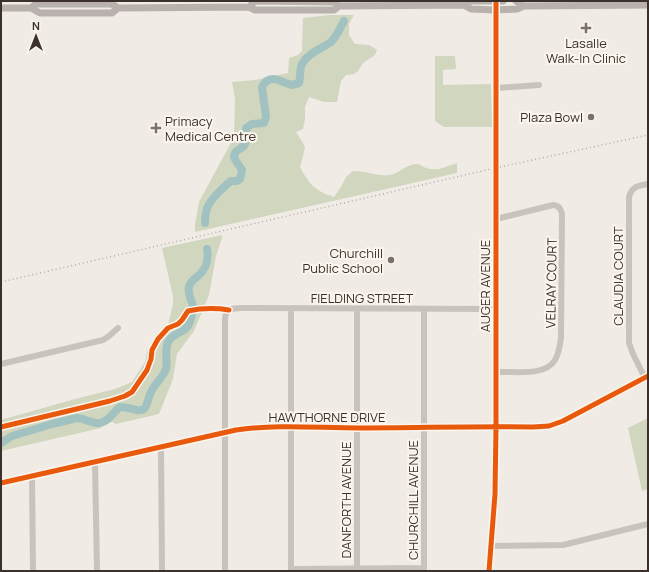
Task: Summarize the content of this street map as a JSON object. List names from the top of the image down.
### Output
{
  "streets": {
    "street": [
      "CLAUDIA COURT",
      "VELRAY COURT",
      "AUGER AVENUE",
      "FIELDING STREET",
      "HAWTHORNE DRIVE",
      "DANFORTH AVENUE",
      "CHURCHILL AVENUE"
    ]
  },
  "crossings": [
    ["CLAUDIA COURT", "HAWTHORNE DRIVE"],
    ["VELRAY COURT", "AUGER AVENUE"],
    ["AUGER AVENUE", "FIELDING STREET"],
    ["AUGER AVENUE", "HAWTHORNE DRIVE"],
    ["FIELDING STREET", "HAWTHORNE DRIVE"],
    ["FIELDING STREET", "DANFORTH AVENUE"],
    ["FIELDING STREET", "CHURCHILL AVENUE"],
    ["HAWTHORNE DRIVE", "DANFORTH AVENUE"],
    ["HAWTHORNE DRIVE", "CHURCHILL AVENUE"]
  ],
  "places": {
    "health": ["Lasalle Walk-In Clinic", "Primacy Medical Centre"],
    "other": ["Plaza Bowl", "Churchill Public School"]
  },
  "north": "top"
}
